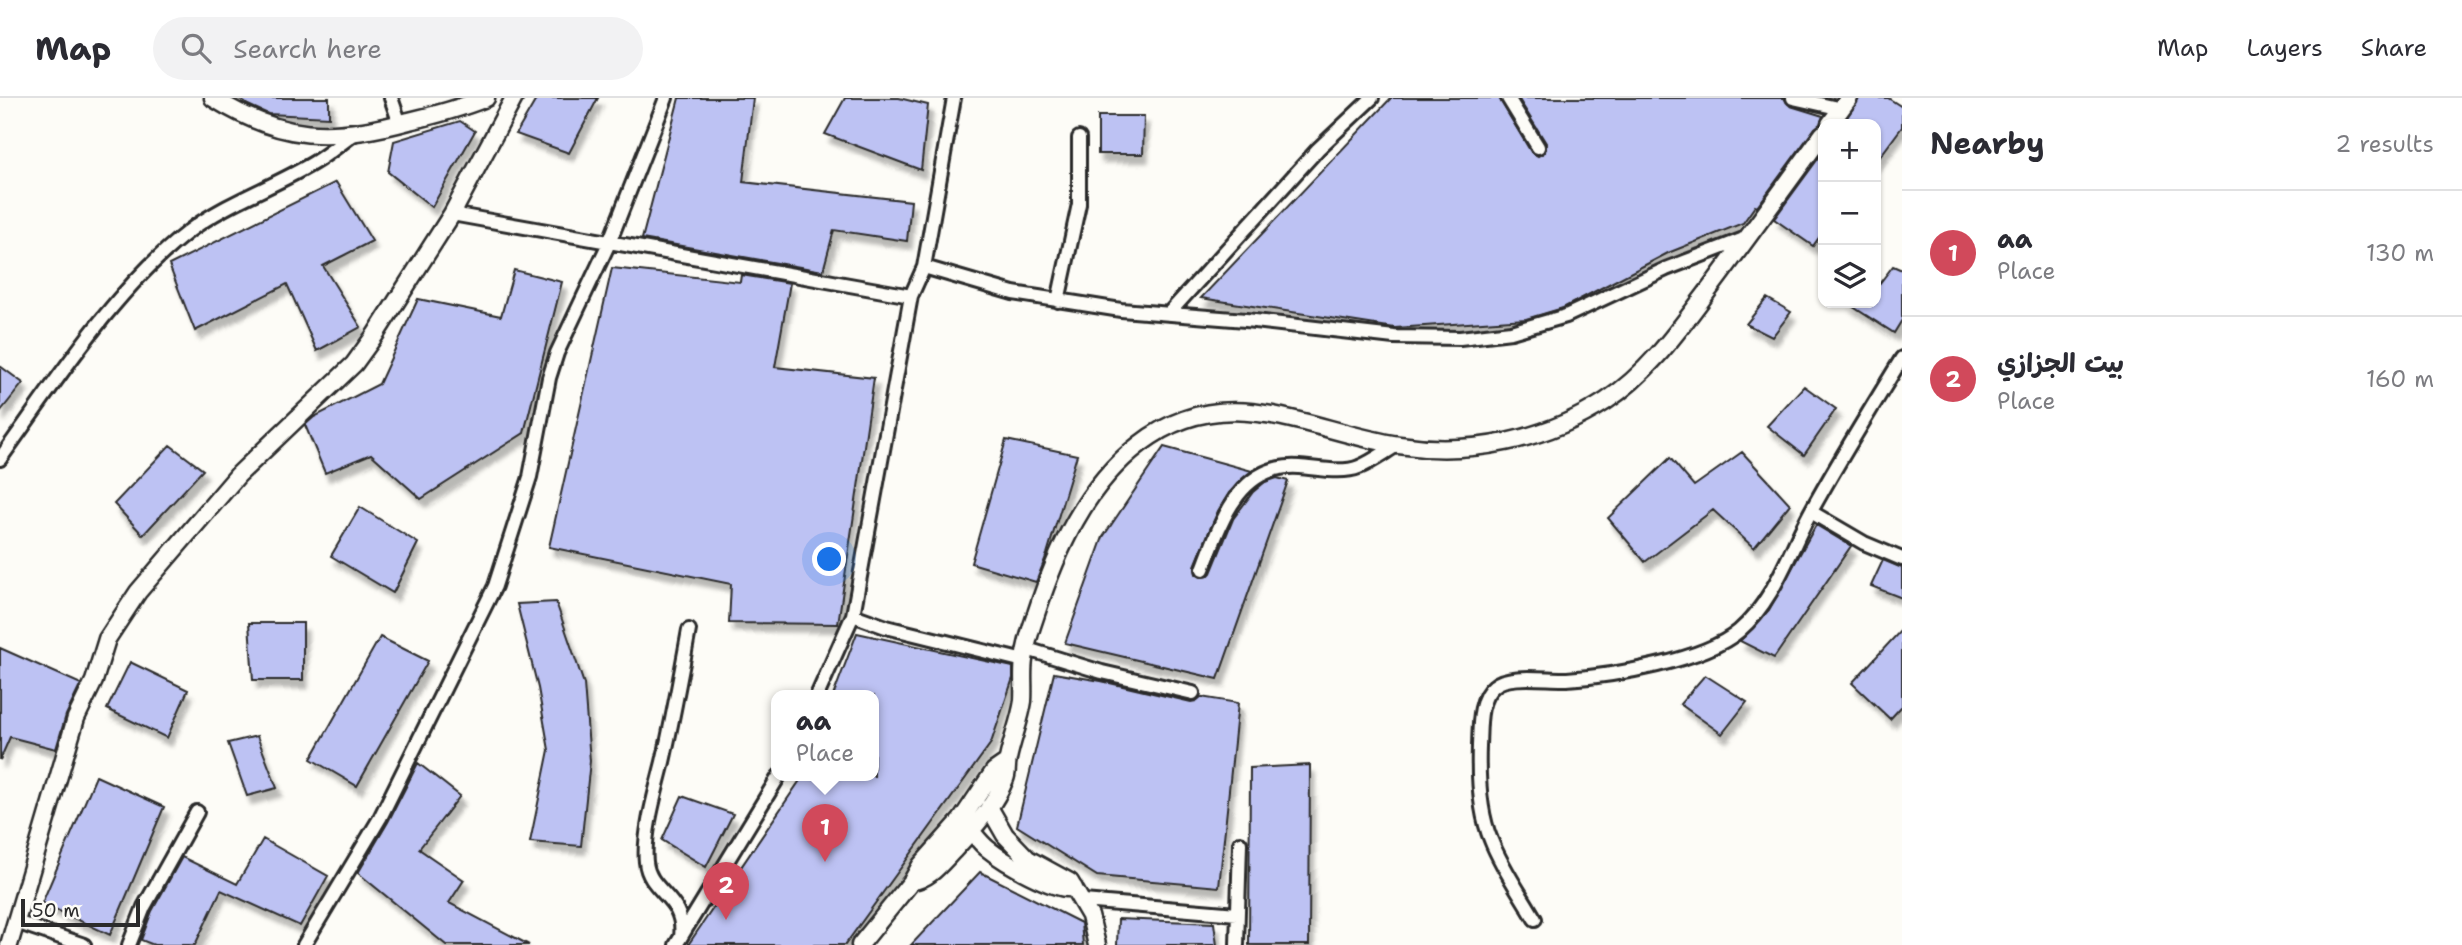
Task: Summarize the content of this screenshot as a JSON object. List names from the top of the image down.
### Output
{
  "scale_bar": "50 m",
  "page": {
    "header": "Map",
    "search": "Search here",
    "nav": ["Map", "Layers", "Share"],
    "heading": ["Nearby", "2 results"],
    "map_buttons": ["+", "−"],
    "list": [
      {
        "mark": "1",
        "name": "aa",
        "note": "Place",
        "value": "130 m"
      },
      {
        "mark": "2",
        "name": "بيت الجزازي",
        "note": "Place",
        "value": "160 m"
      }
    ],
    "popup": ["aa", "Place"],
    "pins": ["1", "2"],
    "scale": "50 m"
  }
}
